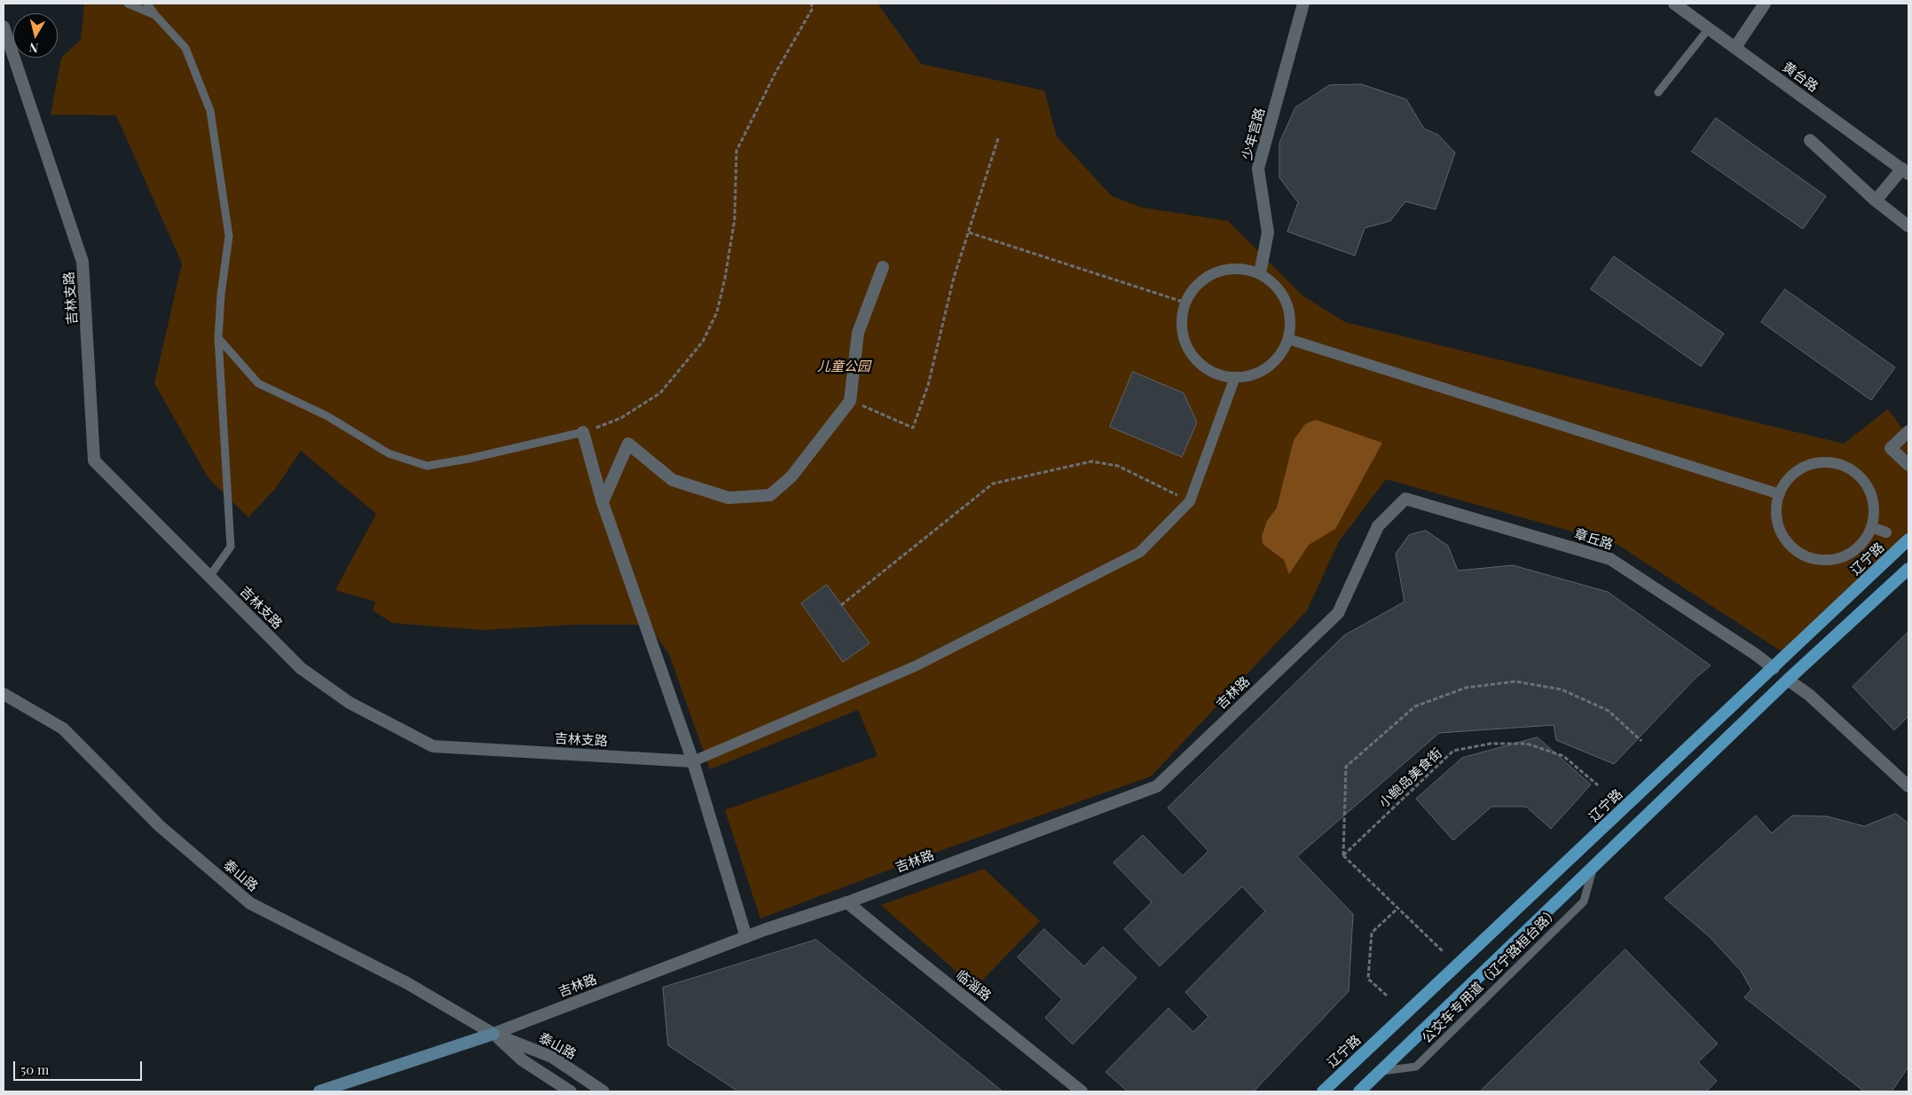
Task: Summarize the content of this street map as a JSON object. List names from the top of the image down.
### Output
{
  "streets": {
    "main road": ["辽宁路", "吉林路"],
    "street": [
      "黄台路",
      "少年宫路",
      "吉林支路",
      "章丘路",
      "泰山路",
      "临淄路"
    ],
    "lane": ["公交车专用道（辽宁路桓台路）"],
    "path": ["小鲍岛美食街"]
  },
  "crossings": [
    ["章丘路", "辽宁路"],
    ["章丘路", "吉林路"],
    ["吉林路", "泰山路"],
    ["吉林路", "临淄路"]
  ],
  "parks": ["儿童公园"],
  "scale_bar": "50 m",
  "north": "bottom"
}
